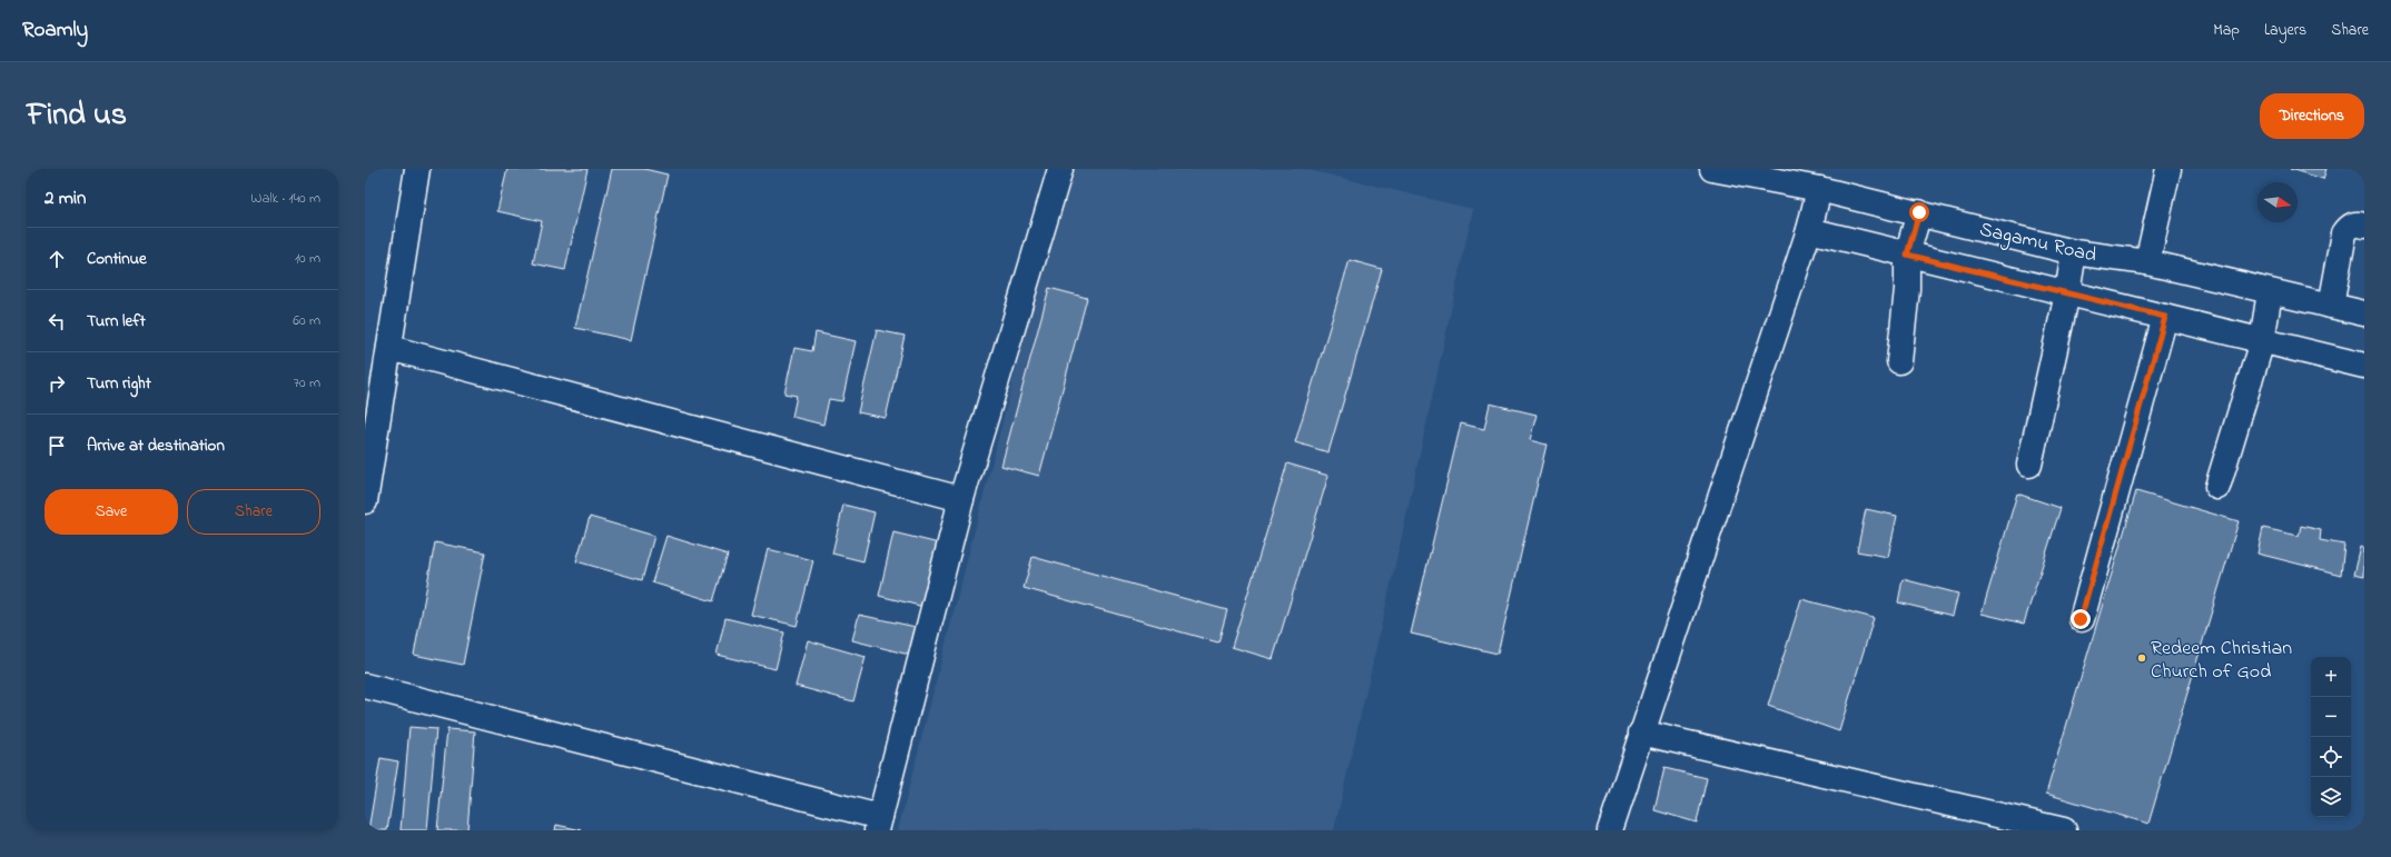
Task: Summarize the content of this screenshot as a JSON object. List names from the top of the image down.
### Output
{
  "streets": {
    "main road": ["Sagamu Road"]
  },
  "places": ["Redeem Christian Church of God"],
  "north": "right",
  "page": {
    "header": "Roamly",
    "nav": ["Map", "Layers", "Share"],
    "title": "Find us",
    "buttons": [
      "Directions",
      ["Save", "Share"]
    ],
    "heading": ["2 min", "Walk · 140 m"],
    "list": [
      ["Continue", "10 m"],
      ["Turn left", "60 m"],
      ["Turn right", "70 m"],
      "Arrive at destination"
    ],
    "map_buttons": ["+", "−"]
  }
}
